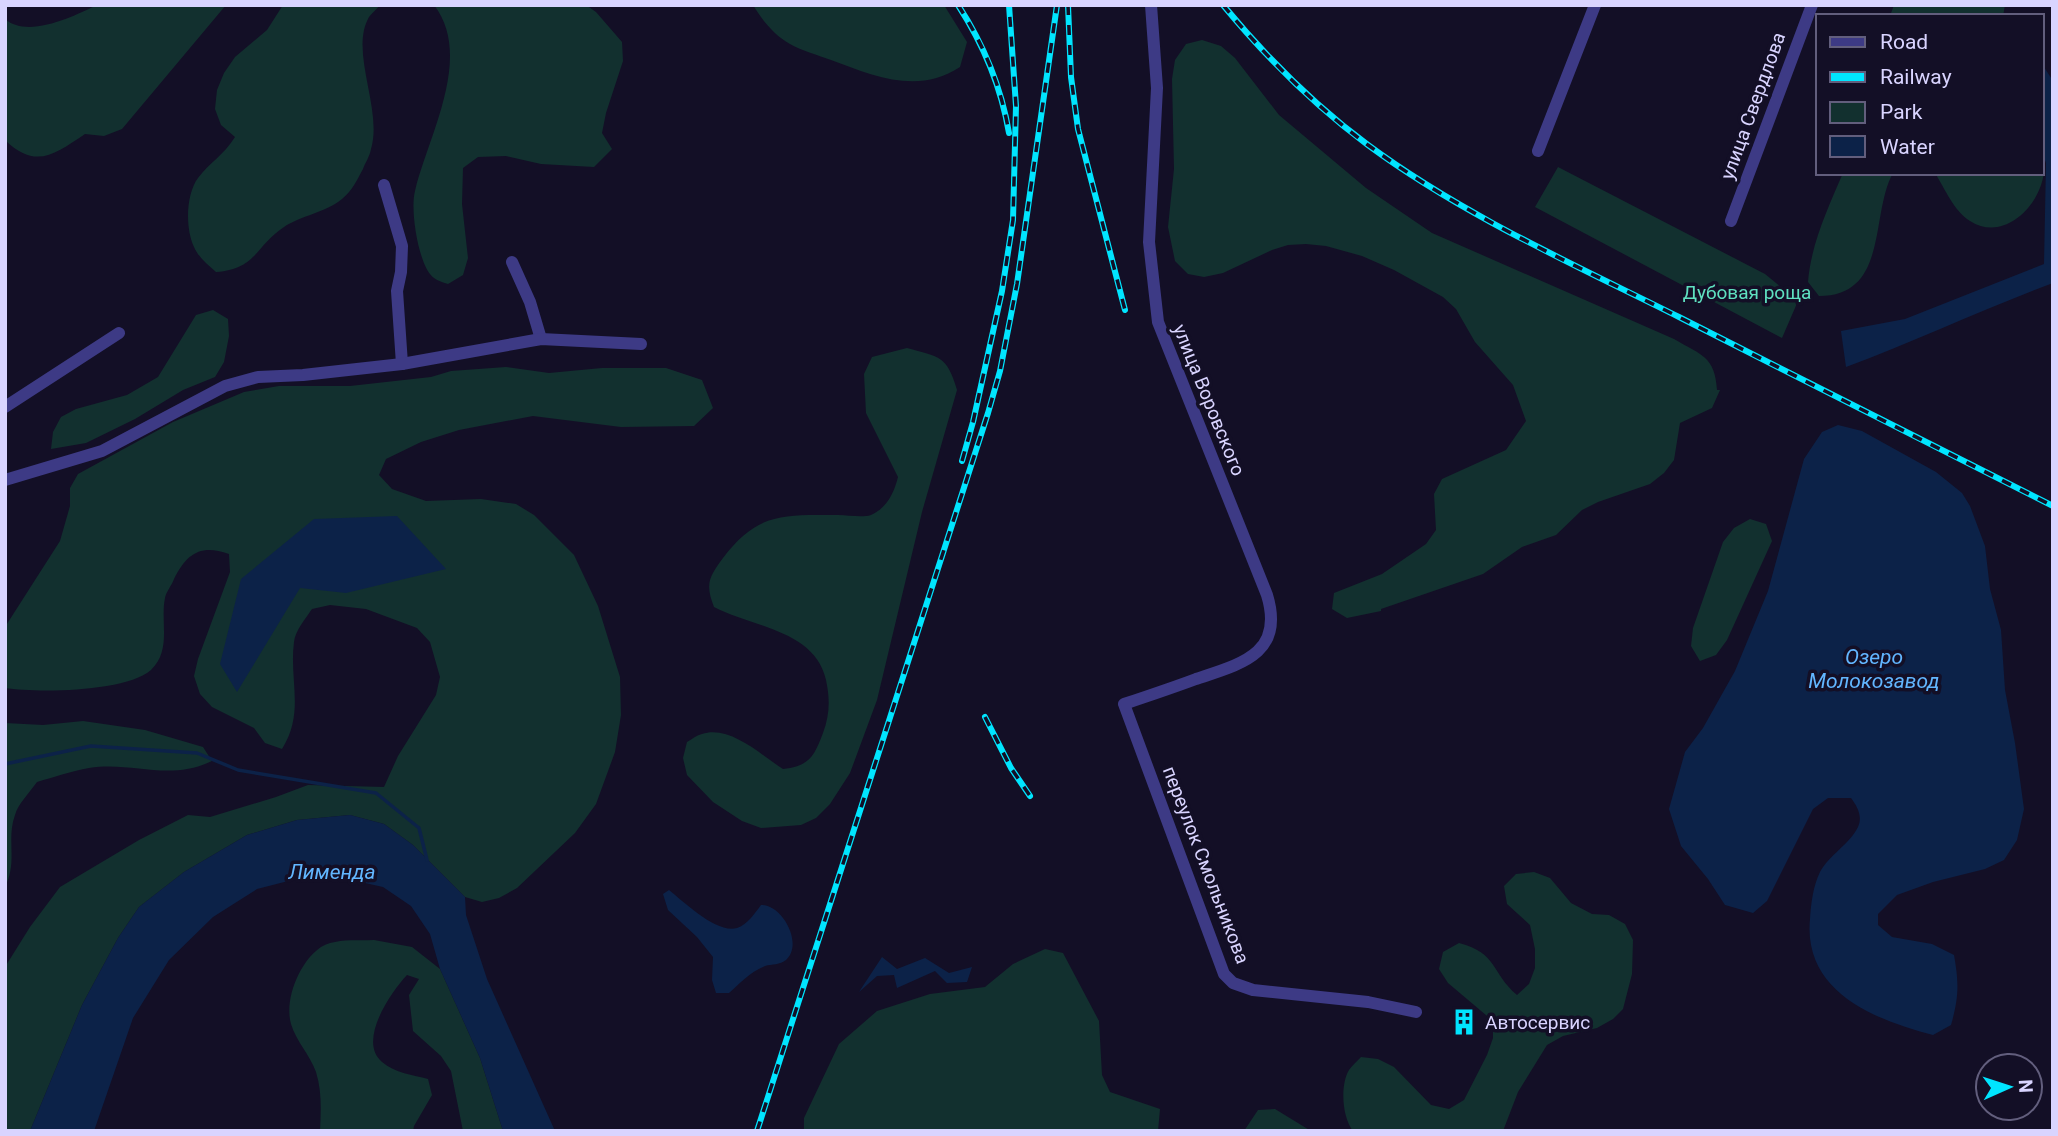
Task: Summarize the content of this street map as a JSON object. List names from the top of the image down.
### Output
{
  "streets": {
    "street": ["улица Свердлова", "улица Воровского", "переулок Смольникова"]
  },
  "crossings": [
    ["улица Воровского", "переулок Смольникова"]
  ],
  "water": ["Озеро Молокозавод", "Лименда"],
  "parks": ["Дубовая роща"],
  "places": {
    "building": ["Автосервис"]
  },
  "legend": [
    "Road",
    "Railway",
    "Park",
    "Water"
  ],
  "north": "right"
}
